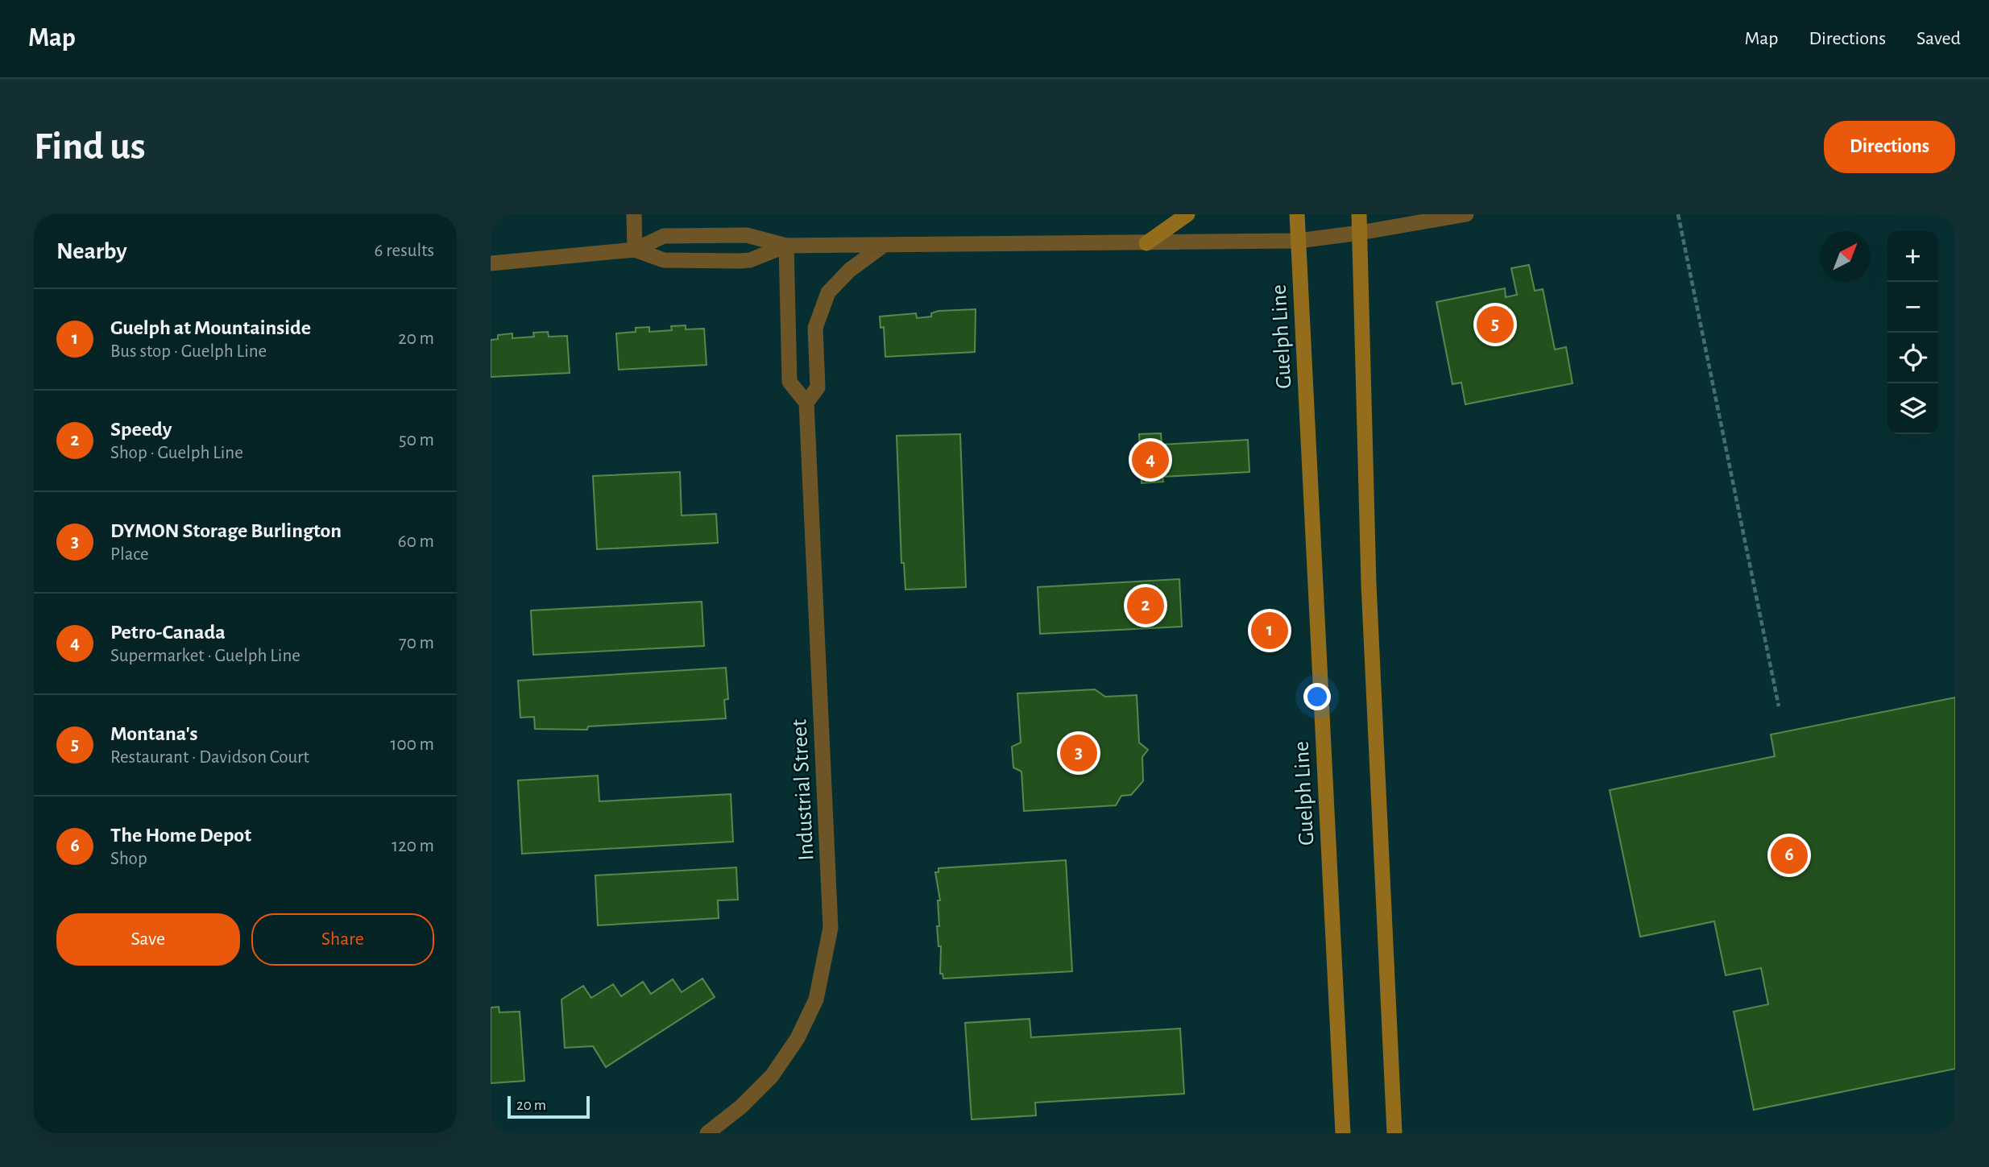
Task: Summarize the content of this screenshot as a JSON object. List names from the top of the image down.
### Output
{
  "streets": {
    "main road": ["Guelph Line"],
    "street": ["Industrial Street"]
  },
  "scale_bar": "20 m",
  "north": "top right",
  "page": {
    "header": "Map",
    "nav": ["Map", "Directions", "Saved"],
    "buttons": [
      "Directions",
      ["Save", "Share"]
    ],
    "title": "Find us",
    "heading": ["Nearby", "6 results"],
    "map_buttons": ["+", "−"],
    "list": [
      {
        "mark": "1",
        "name": "Guelph at Mountainside",
        "note": "Bus stop · Guelph Line",
        "value": "20 m"
      },
      {
        "mark": "2",
        "name": "Speedy",
        "note": "Shop · Guelph Line",
        "value": "50 m"
      },
      {
        "mark": "3",
        "name": "DYMON Storage Burlington",
        "note": "Place",
        "value": "60 m"
      },
      {
        "mark": "4",
        "name": "Petro-Canada",
        "note": "Supermarket · Guelph Line",
        "value": "70 m"
      },
      {
        "mark": "5",
        "name": "Montana's",
        "note": "Restaurant · Davidson Court",
        "value": "100 m"
      },
      {
        "mark": "6",
        "name": "The Home Depot",
        "note": "Shop",
        "value": "120 m"
      }
    ],
    "pins": [
      "5",
      "4",
      "2",
      "1",
      "3",
      "6"
    ],
    "scale": "20 m"
  }
}
